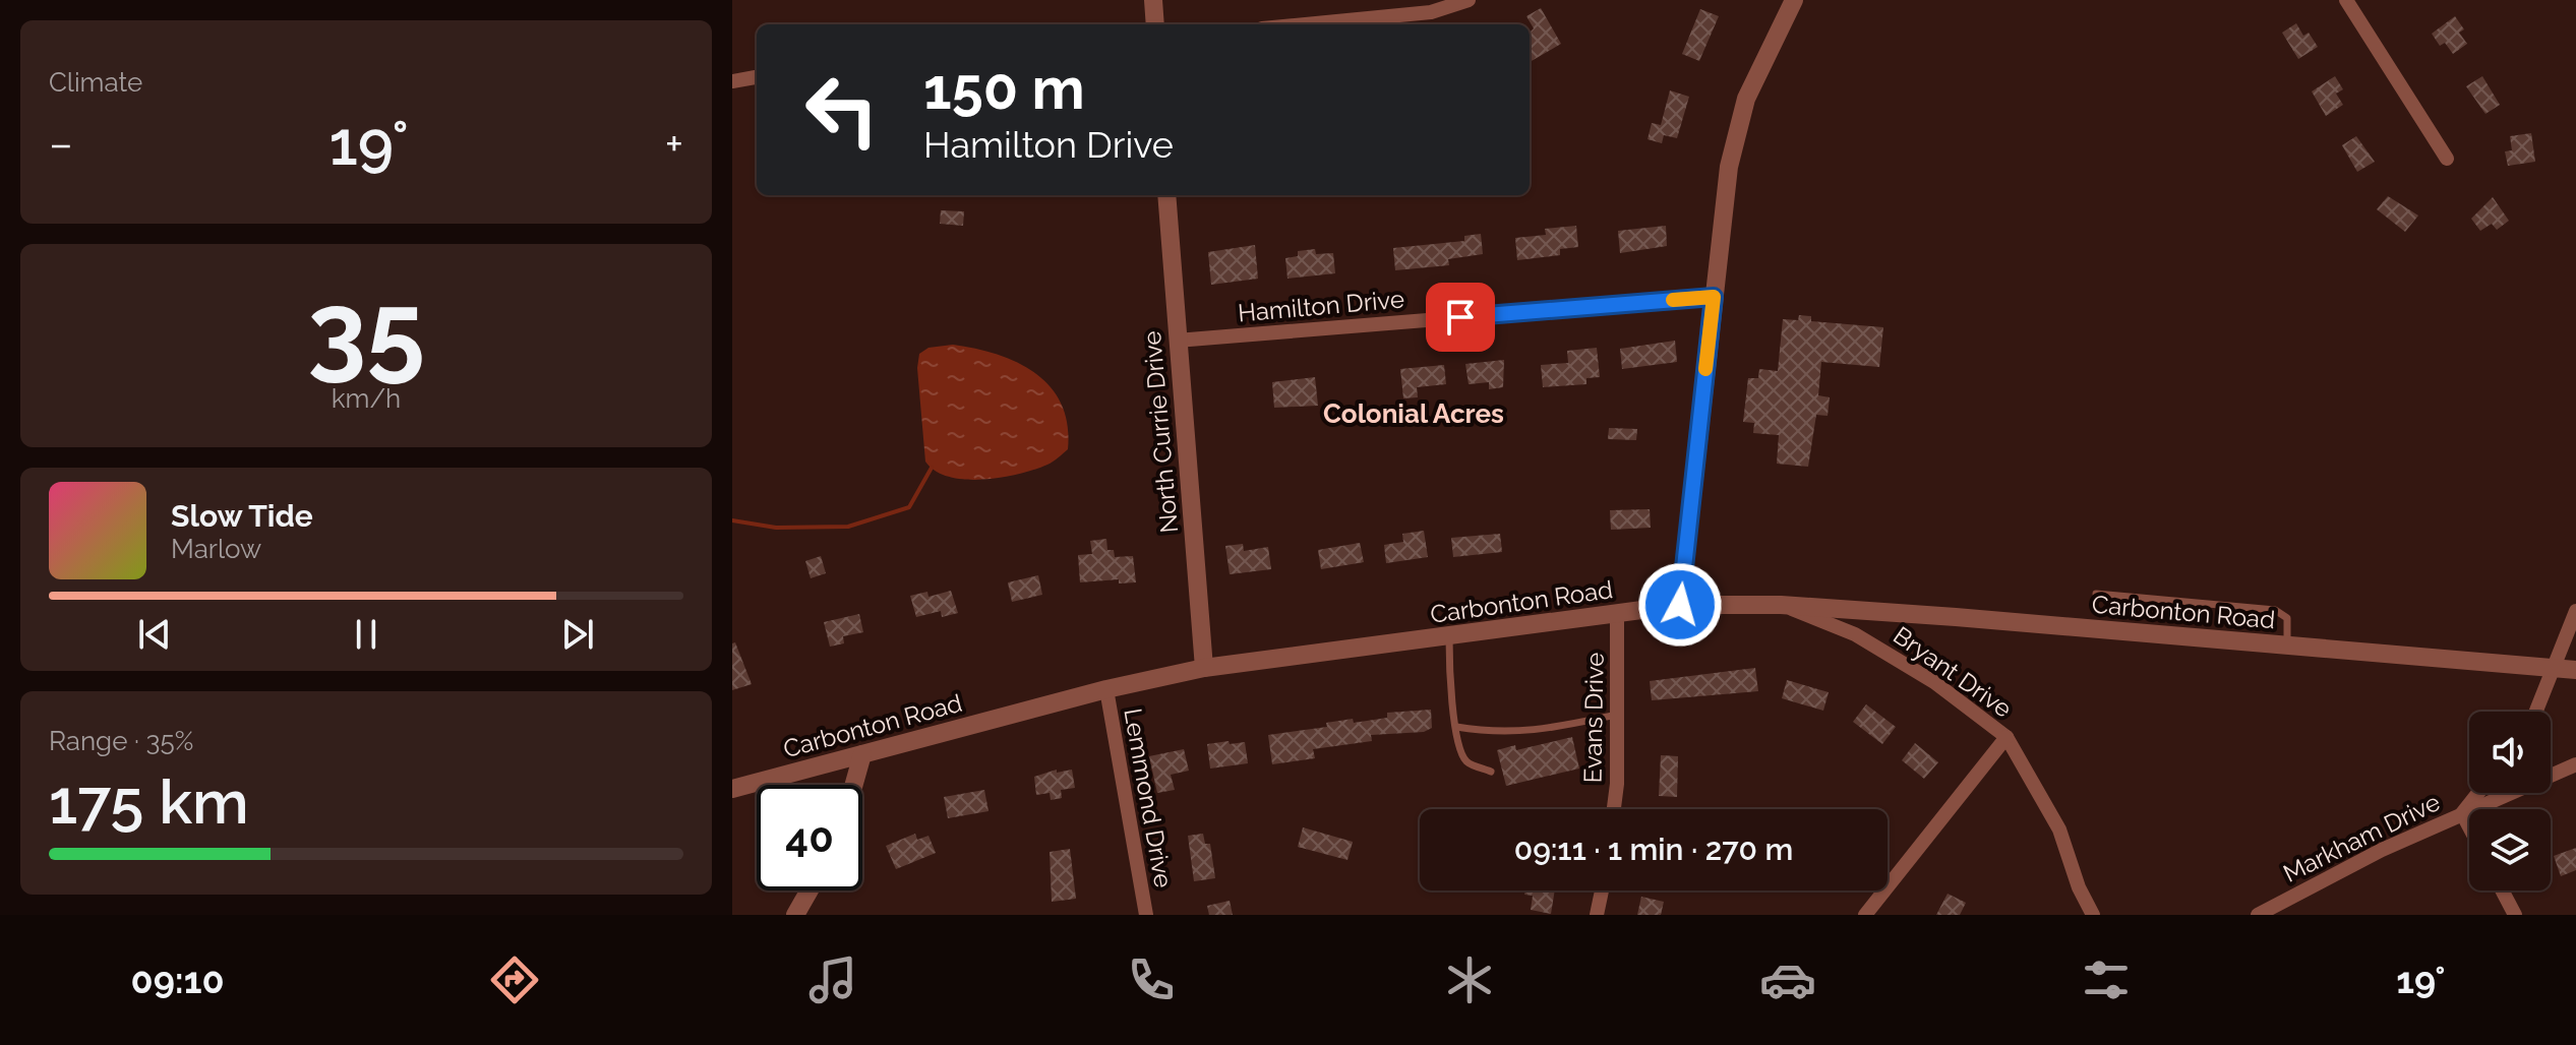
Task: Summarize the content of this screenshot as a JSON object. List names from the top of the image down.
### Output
{
  "streets": {
    "street": [
      "Hamilton Drive",
      "North Currie Drive",
      "Carbonton Road",
      "Bryant Drive",
      "Evans Drive",
      "Lemmond Drive",
      "Markham Drive"
    ]
  },
  "crossings": [
    ["Hamilton Drive", "North Currie Drive"],
    ["North Currie Drive", "Carbonton Road"],
    ["Carbonton Road", "Bryant Drive"],
    ["Carbonton Road", "Evans Drive"],
    ["Carbonton Road", "Lemmond Drive"]
  ],
  "districts": ["Colonial Acres"],
  "page": {
    "tile": [
      "Climate",
      ["35", "km/h"],
      ["Range · 35%", "175 km"]
    ],
    "turn": ["150 m", "Hamilton Drive"],
    "heat": ["−", "19°", "+"],
    "song": ["Slow Tide", "Marlow"],
    "limit": "40",
    "trip": "09:11 · 1 min · 270 m",
    "tabs": ["09:10", "19°"]
  }
}
